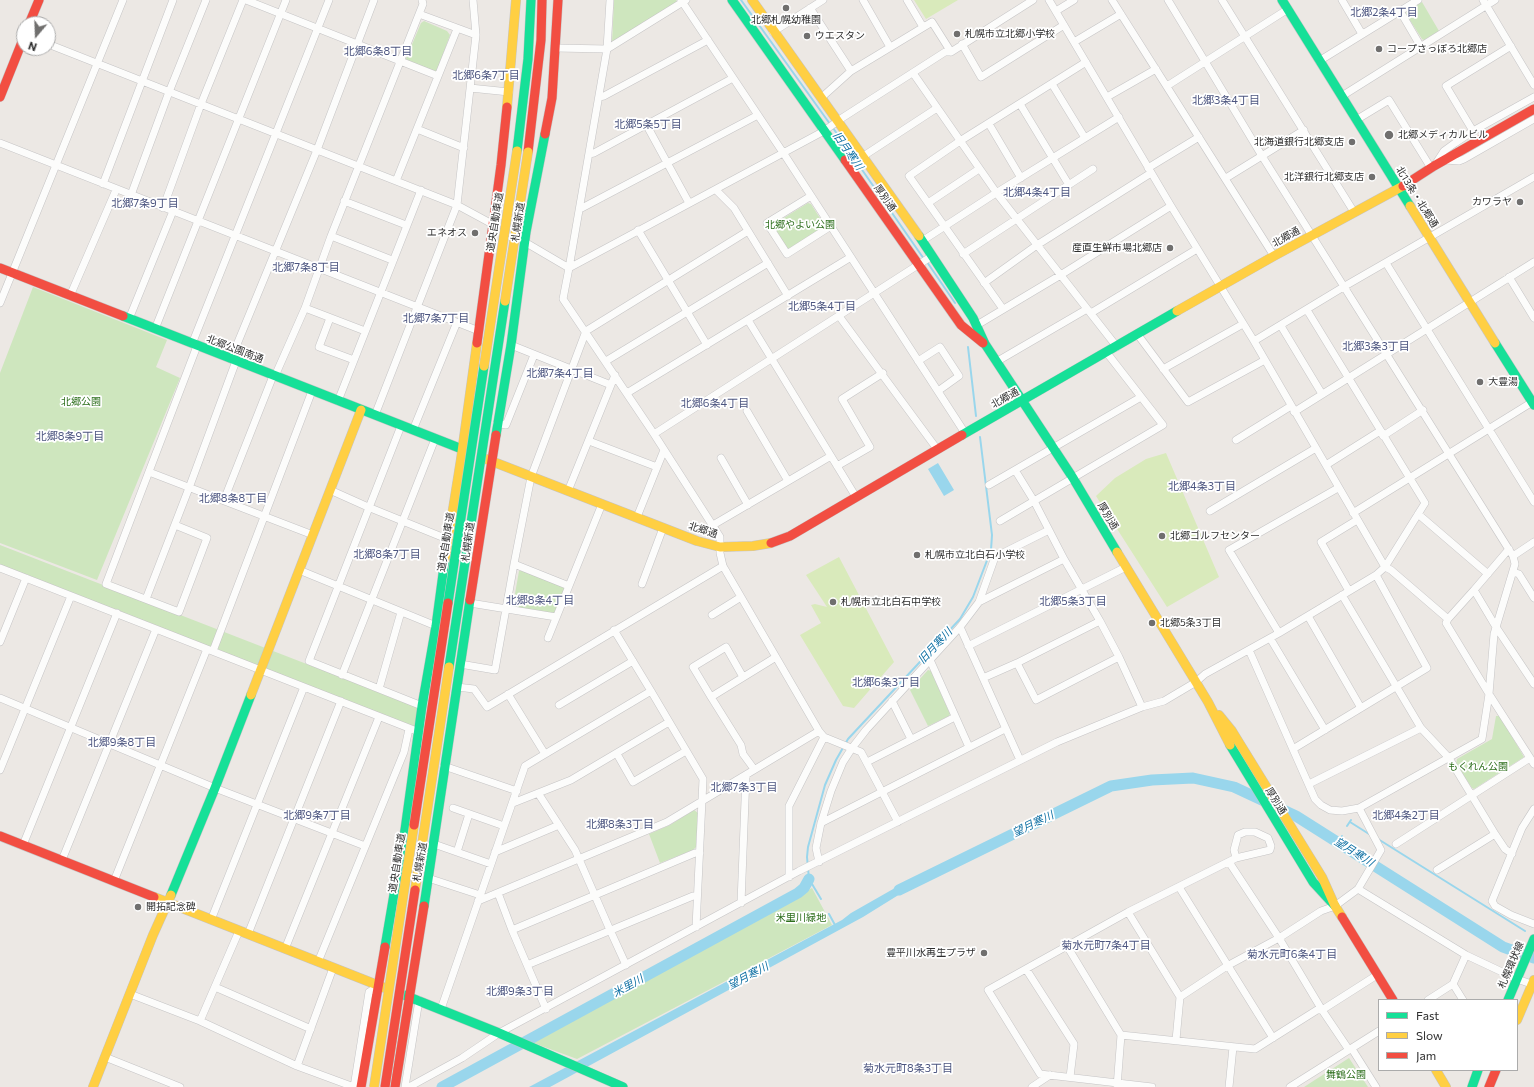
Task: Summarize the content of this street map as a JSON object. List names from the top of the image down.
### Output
{
  "streets": {
    "main road": [
      "北13条・北郷通",
      "厚別通",
      "道央自動車道",
      "札幌新道",
      "北郷通",
      "北郷公園南通",
      "札幌環状線"
    ]
  },
  "crossings": [
    ["北13条・北郷通", "北郷通"],
    ["厚別通", "北郷通"],
    ["札幌新道", "北郷通"],
    ["札幌新道", "北郷公園南通"],
    ["北郷通", "北郷公園南通"]
  ],
  "districts": [
    "北郷2条4丁目",
    "北郷6条8丁目",
    "北郷6条7丁目",
    "北郷3条4丁目",
    "北郷5条5丁目",
    "北郷4条4丁目",
    "北郷7条9丁目",
    "北郷7条8丁目",
    "北郷5条4丁目",
    "北郷7条7丁目",
    "北郷3条3丁目",
    "北郷7条4丁目",
    "北郷6条4丁目",
    "北郷8条9丁目",
    "北郷4条3丁目",
    "北郷8条8丁目",
    "北郷8条7丁目",
    "北郷8条4丁目",
    "北郷5条3丁目",
    "北郷6条3丁目",
    "北郷9条8丁目",
    "北郷7条3丁目",
    "北郷9条7丁目",
    "北郷4条2丁目",
    "北郷8条3丁目",
    "菊水元町7条4丁目",
    "菊水元町6条4丁目",
    "北郷9条3丁目",
    "菊水元町8条3丁目"
  ],
  "water": ["旧月寒川", "望月寒川", "米里川"],
  "parks": [
    "北郷やよい公園",
    "北郷公園",
    "もくれん公園",
    "米里川緑地",
    "舞鶴公園"
  ],
  "places": [
    "北郷札幌幼稚園",
    "札幌市立北郷小学校",
    "ウエスタン",
    "コープさっぽろ北郷店",
    "北郷メディカルビル",
    "北海道銀行北郷支店",
    "北洋銀行北郷支店",
    "カワラヤ",
    "エネオス",
    "産直生鮮市場北郷店",
    "大豊湯",
    "北郷ゴルフセンター",
    "札幌市立北白石小学校",
    "札幌市立北白石中学校",
    "北郷5条3丁目",
    "開拓記念碑",
    "豊平川水再生プラザ"
  ],
  "legend": ["Fast", "Slow", "Jam"],
  "north": "bottom"
}
